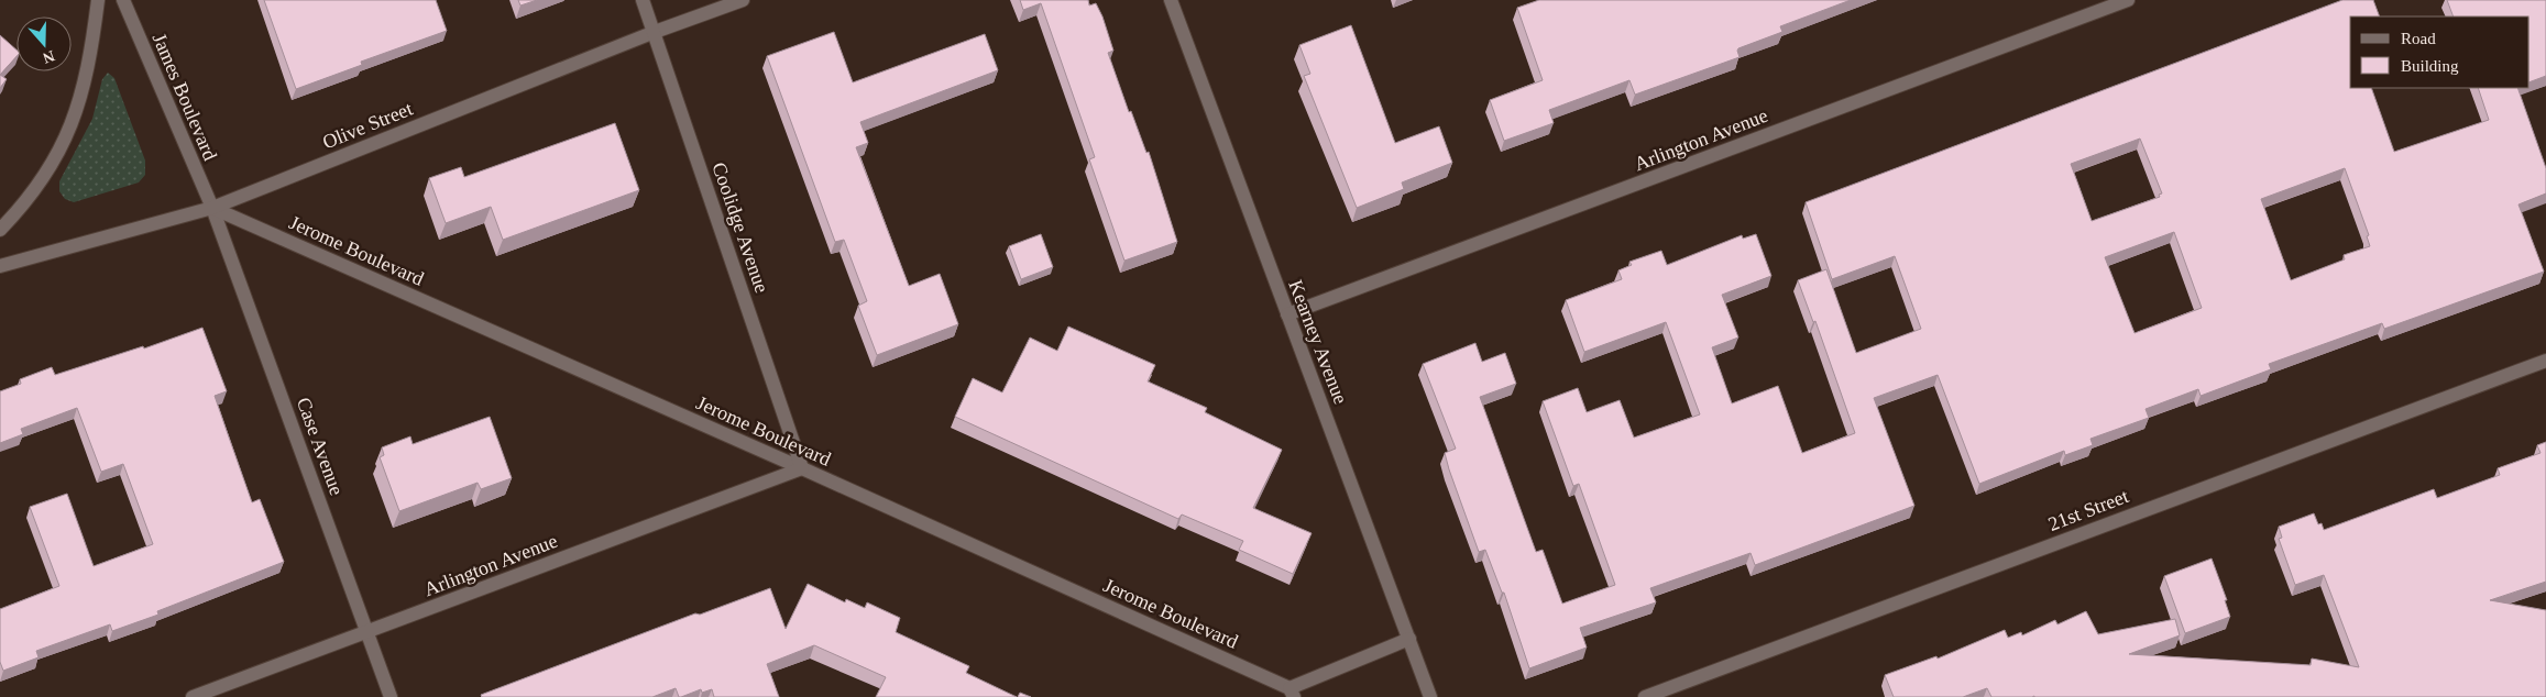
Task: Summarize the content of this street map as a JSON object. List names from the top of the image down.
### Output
{
  "streets": {
    "street": [
      "James Boulevard",
      "Olive Street",
      "Arlington Avenue",
      "Coolidge Avenue",
      "Jerome Boulevard",
      "Kearney Avenue",
      "Case Avenue",
      "21st Street"
    ]
  },
  "crossings": [
    ["James Boulevard", "Olive Street"],
    ["James Boulevard", "Jerome Boulevard"],
    ["James Boulevard", "Case Avenue"],
    ["Olive Street", "Coolidge Avenue"],
    ["Olive Street", "Jerome Boulevard"],
    ["Olive Street", "Case Avenue"],
    ["Arlington Avenue", "Coolidge Avenue"],
    ["Arlington Avenue", "Jerome Boulevard"],
    ["Arlington Avenue", "Kearney Avenue"],
    ["Arlington Avenue", "Case Avenue"],
    ["Coolidge Avenue", "Jerome Boulevard"],
    ["Jerome Boulevard", "Case Avenue"]
  ],
  "legend": ["Road", "Building"],
  "north": "bottom"
}
